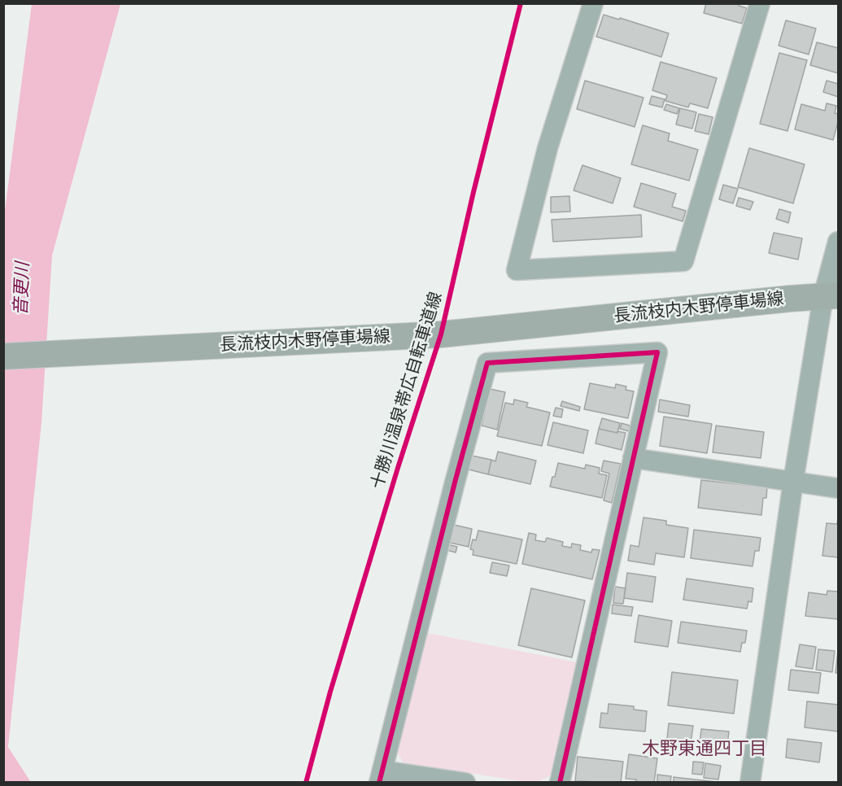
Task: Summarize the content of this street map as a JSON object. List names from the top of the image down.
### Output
{
  "streets": {
    "main road": ["長流枝内木野停車場線"],
    "cycle path": ["十勝川温泉帯広自転車道線"]
  },
  "districts": ["木野東通四丁目"],
  "water": ["音更川"]
}
